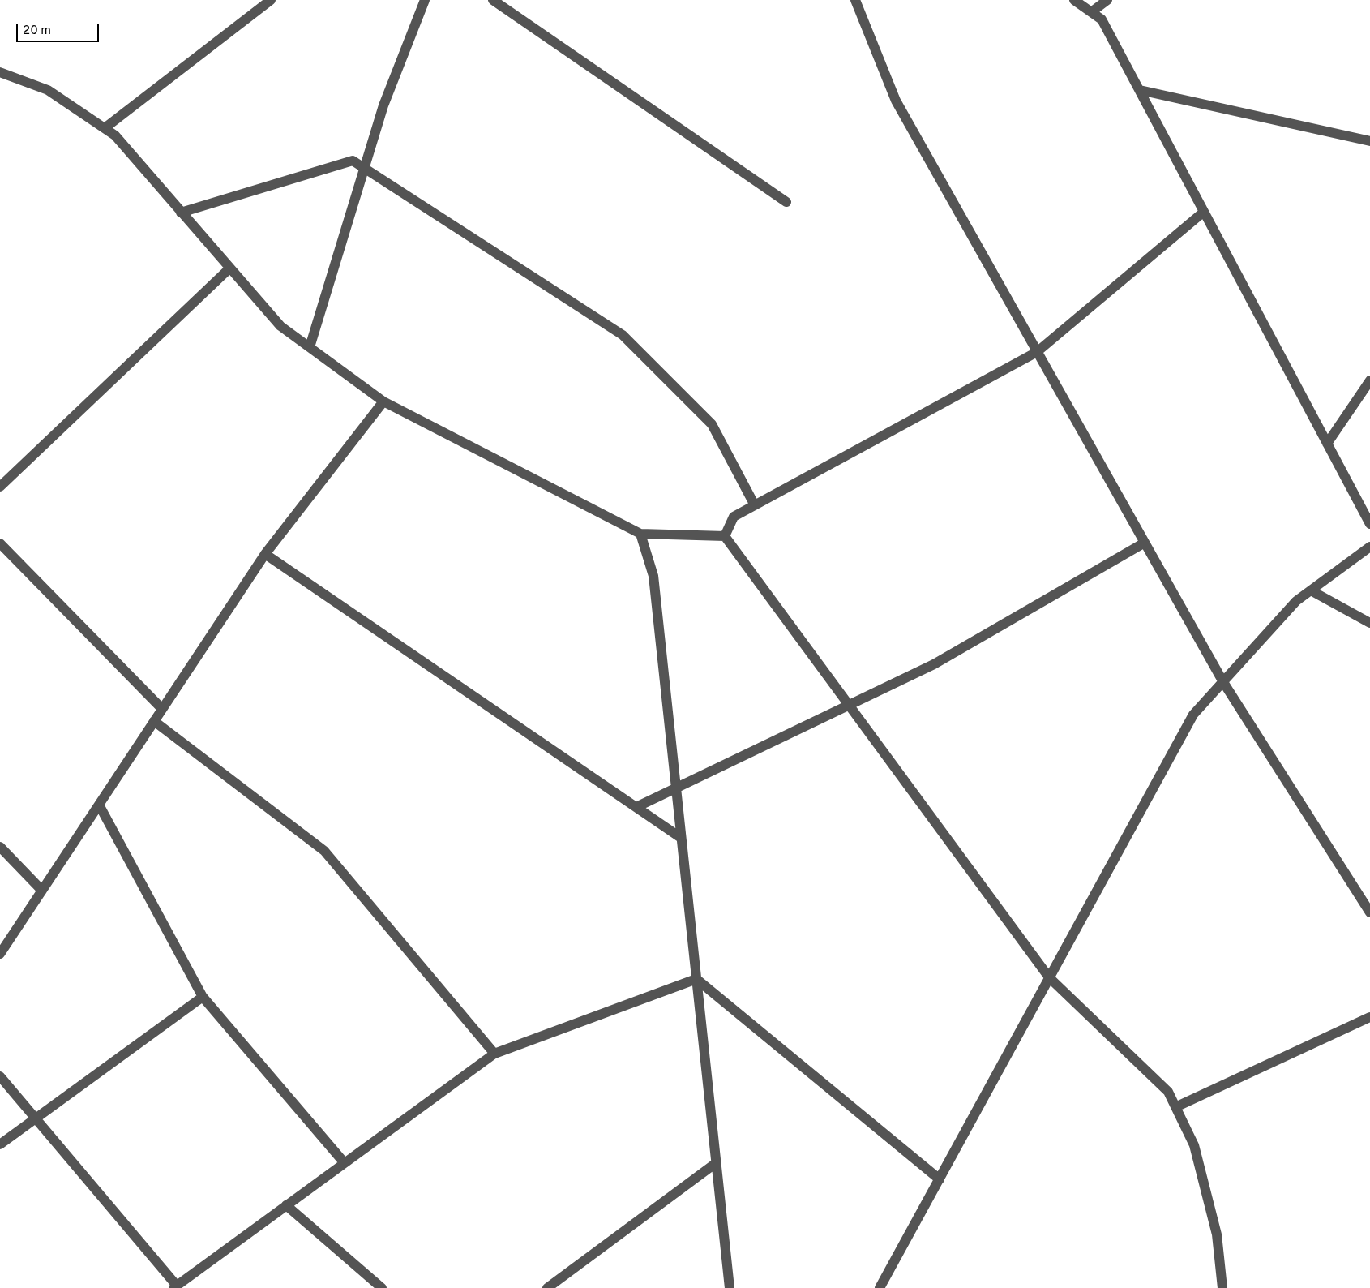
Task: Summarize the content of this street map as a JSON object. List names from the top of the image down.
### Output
{
  "scale_bar": "20 m"
}
